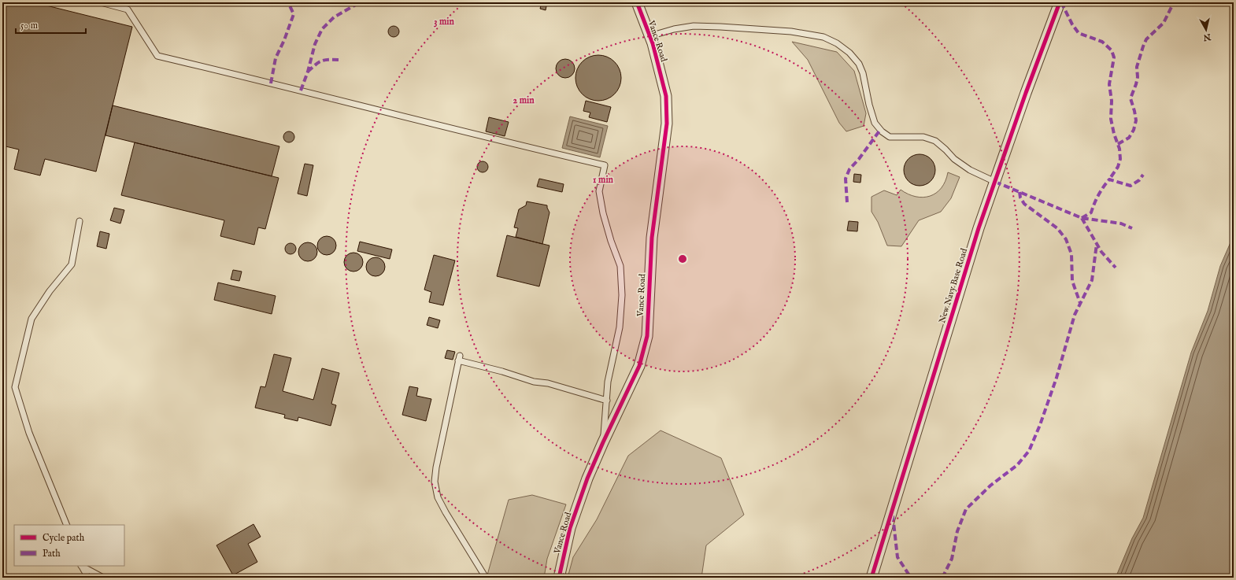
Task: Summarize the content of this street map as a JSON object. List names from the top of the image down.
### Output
{
  "streets": {
    "street": ["Vance Road", "New Navy Base Road"]
  },
  "legend": ["Cycle path", "Path"],
  "scale_bar": "50 m",
  "north": "bottom",
  "rings": ["3 min", "2 min", "1 min"]
}
